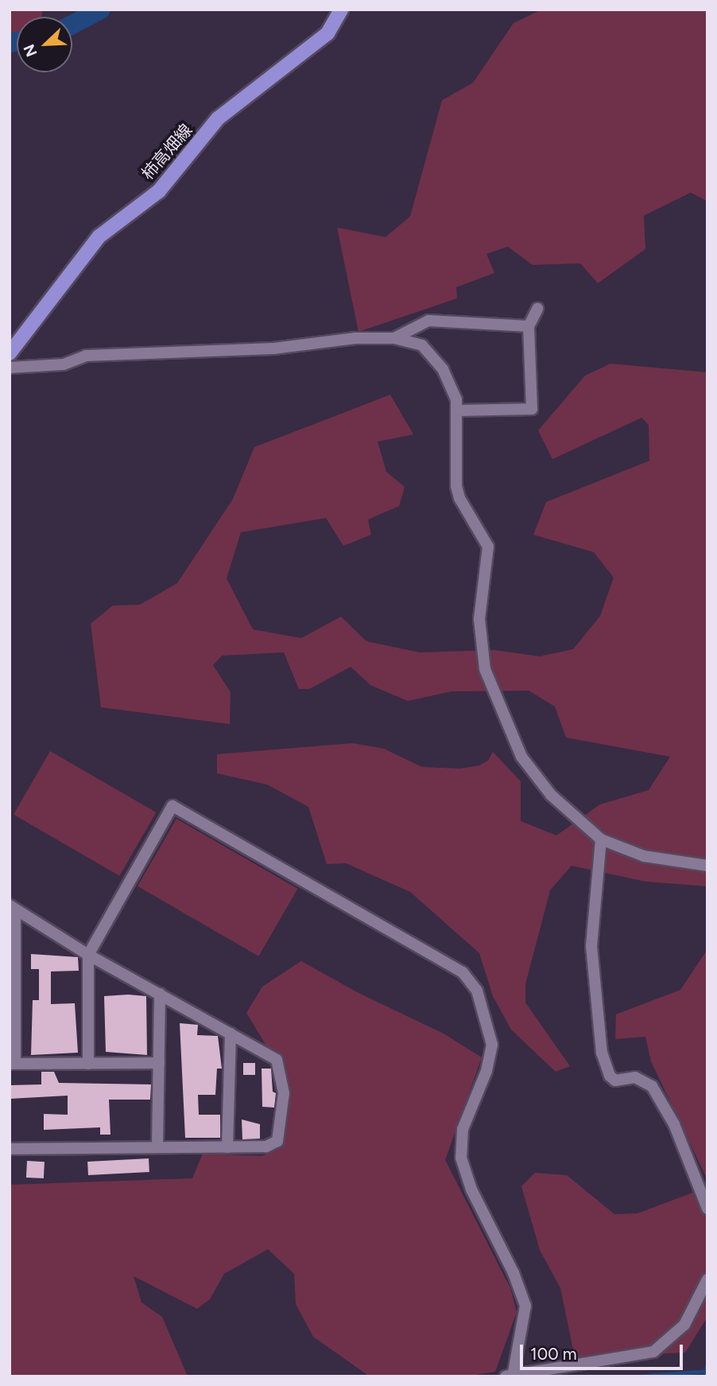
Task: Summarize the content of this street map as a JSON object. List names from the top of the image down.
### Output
{
  "streets": {
    "main road": ["柿高畑線"]
  },
  "scale_bar": "100 m",
  "north": "bottom left"
}
